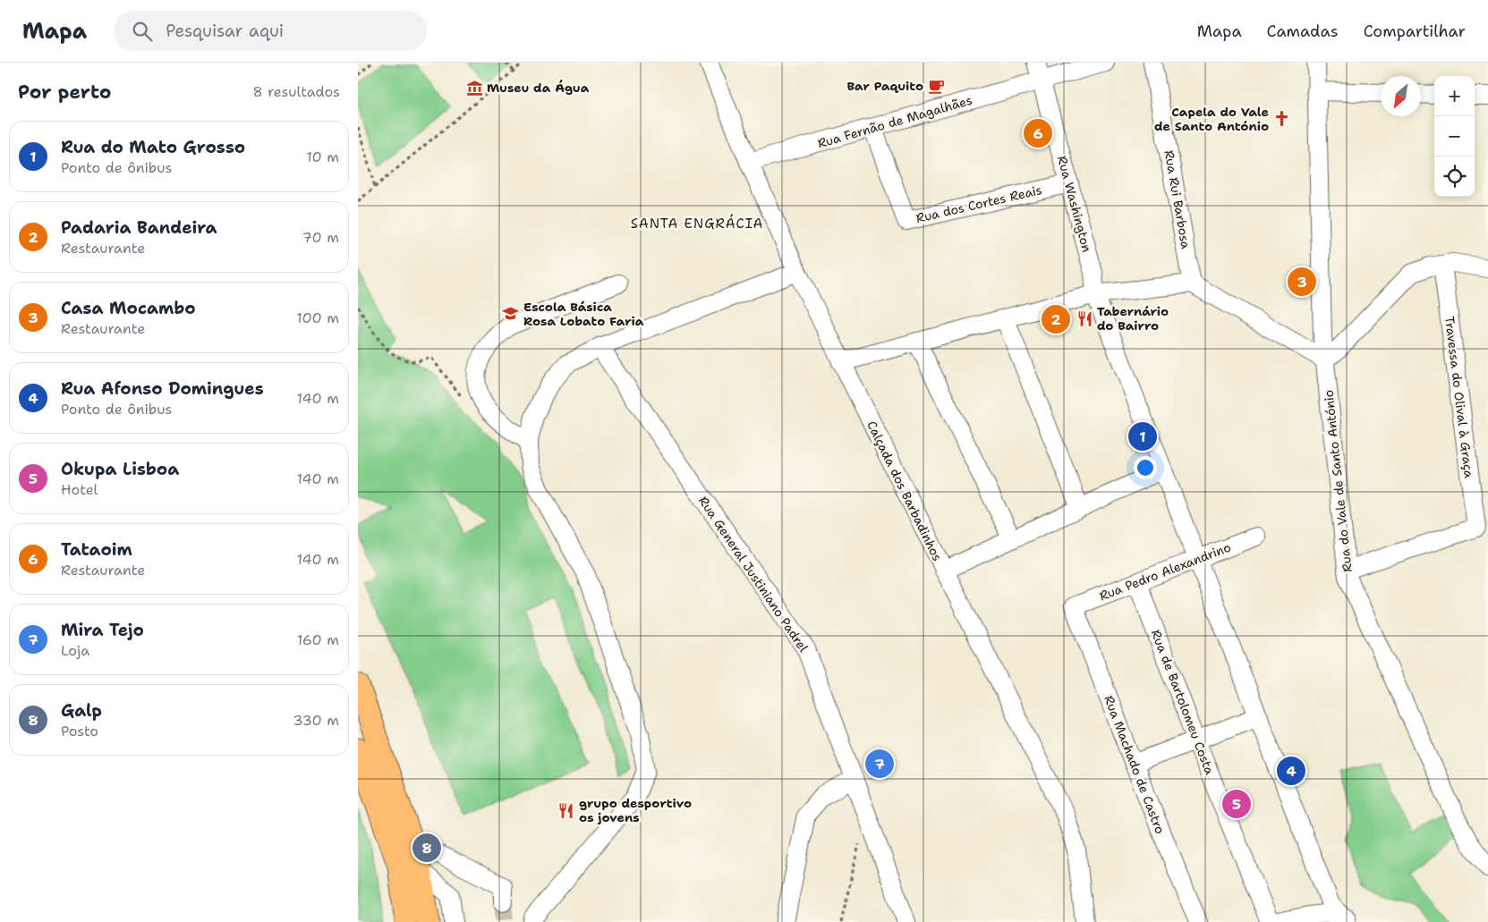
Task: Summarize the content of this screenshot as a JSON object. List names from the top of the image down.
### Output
{
  "streets": {
    "street": [
      "Rua Fernão de Magalhães",
      "Rua Rui Barbosa",
      "Rua dos Cortes Reais",
      "Rua Washington",
      "Travessa do Olival à Graça",
      "Rua do Vale de Santo António",
      "Calçada dos Barbadinhos",
      "Rua Pedro Alexandrino",
      "Rua General Justiniano Padrel",
      "Rua de Bartolomeu Costa",
      "Rua Machado de Castro"
    ]
  },
  "crossings": [
    ["Rua Fernão de Magalhães", "Rua dos Cortes Reais"],
    ["Rua Fernão de Magalhães", "Rua Washington"],
    ["Rua Fernão de Magalhães", "Calçada dos Barbadinhos"],
    ["Rua dos Cortes Reais", "Rua Washington"],
    ["Rua Washington", "Rua Pedro Alexandrino"],
    ["Travessa do Olival à Graça", "Rua do Vale de Santo António"],
    ["Rua Pedro Alexandrino", "Rua de Bartolomeu Costa"],
    ["Rua Pedro Alexandrino", "Rua Machado de Castro"]
  ],
  "districts": ["SANTA ENGRÁCIA"],
  "places": {
    "cafe": ["Bar Paquito"],
    "museum": ["Museu da Água"],
    "church": ["Capela do Vale de Santo António"],
    "school or university": ["Escola Básica Rosa Lobato Faria"],
    "restaurant": ["Tabernário do Bairro", "grupo desportivo os jovens"]
  },
  "north": "bottom left",
  "page": {
    "header": "Mapa",
    "search": "Pesquisar aqui",
    "nav": ["Mapa", "Camadas", "Compartilhar"],
    "heading": ["Por perto", "8 resultados"],
    "map_buttons": ["+", "−"],
    "pins": [
      "6",
      "3",
      "2",
      "1",
      "7",
      "4",
      "5",
      "8"
    ],
    "list": [
      {
        "mark": "1",
        "name": "Rua do Mato Grosso",
        "note": "Ponto de ônibus",
        "value": "10 m"
      },
      {
        "mark": "2",
        "name": "Padaria Bandeira",
        "note": "Restaurante",
        "value": "70 m"
      },
      {
        "mark": "3",
        "name": "Casa Mocambo",
        "note": "Restaurante",
        "value": "100 m"
      },
      {
        "mark": "4",
        "name": "Rua Afonso Domingues",
        "note": "Ponto de ônibus",
        "value": "140 m"
      },
      {
        "mark": "5",
        "name": "Okupa Lisboa",
        "note": "Hotel",
        "value": "140 m"
      },
      {
        "mark": "6",
        "name": "Tataoim",
        "note": "Restaurante",
        "value": "140 m"
      },
      {
        "mark": "7",
        "name": "Mira Tejo",
        "note": "Loja",
        "value": "160 m"
      },
      {
        "mark": "8",
        "name": "Galp",
        "note": "Posto",
        "value": "330 m"
      }
    ]
  }
}
